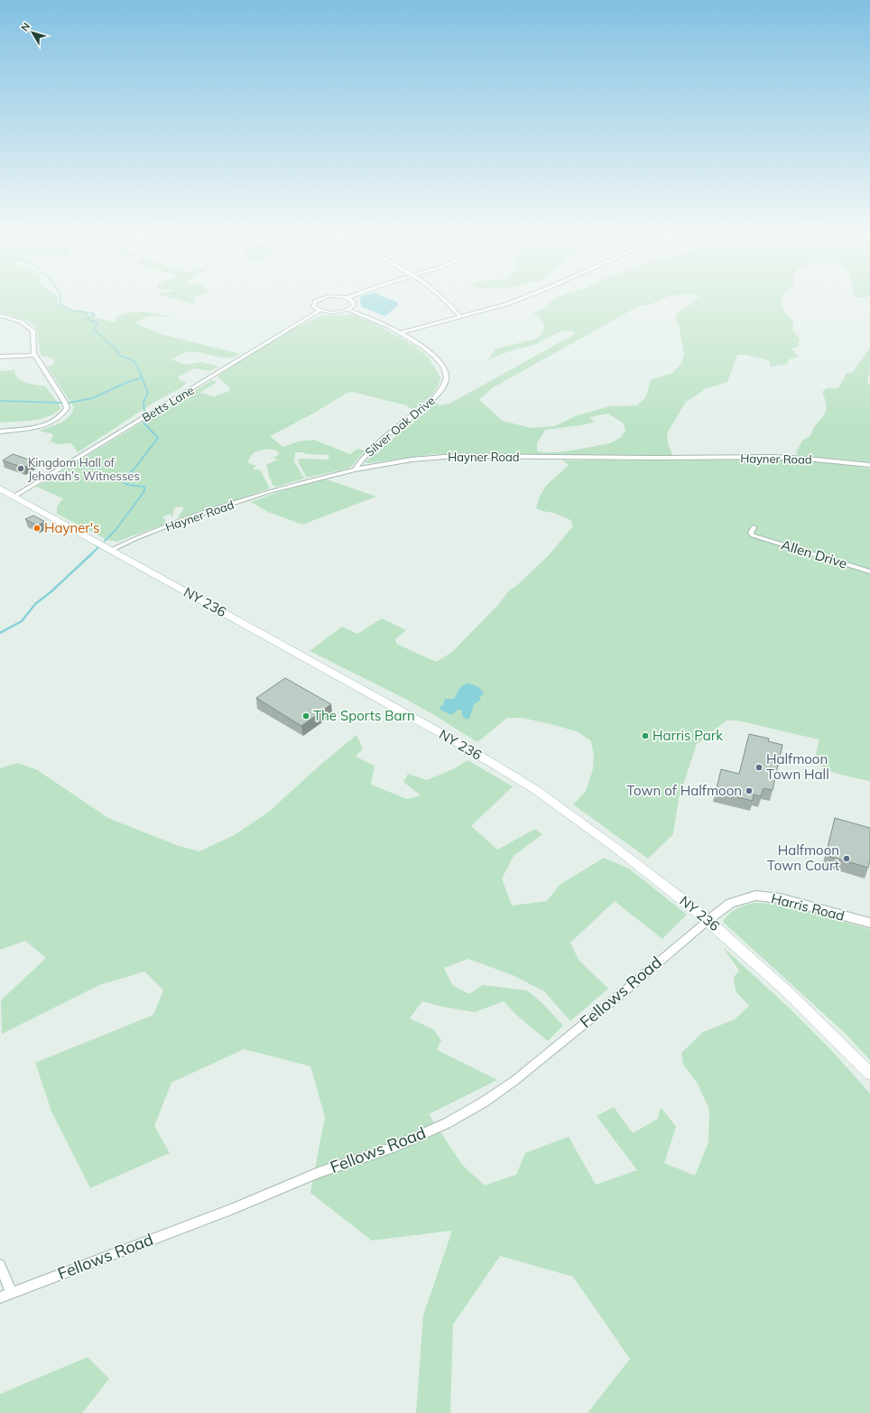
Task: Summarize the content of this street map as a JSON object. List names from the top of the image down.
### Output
{
  "streets": {
    "main road": ["NY 236"],
    "street": [
      "Betts Lane",
      "Silver Oak Drive",
      "Hayner Road",
      "Allen Drive",
      "Harris Road",
      "Fellows Road"
    ]
  },
  "crossings": [
    ["Betts Lane", "NY 236"],
    ["Silver Oak Drive", "Hayner Road"],
    ["Hayner Road", "NY 236"],
    ["NY 236", "Harris Road"],
    ["NY 236", "Fellows Road"],
    ["Harris Road", "Fellows Road"]
  ],
  "places": [
    "Kingdom Hall of Jehovah’s Witnesses",
    "Hayner's",
    "The Sports Barn",
    "Harris Park",
    "Halfmoon Town Hall",
    "Town of Halfmoon",
    "Halfmoon Town Court"
  ],
  "north": "top left"
}
